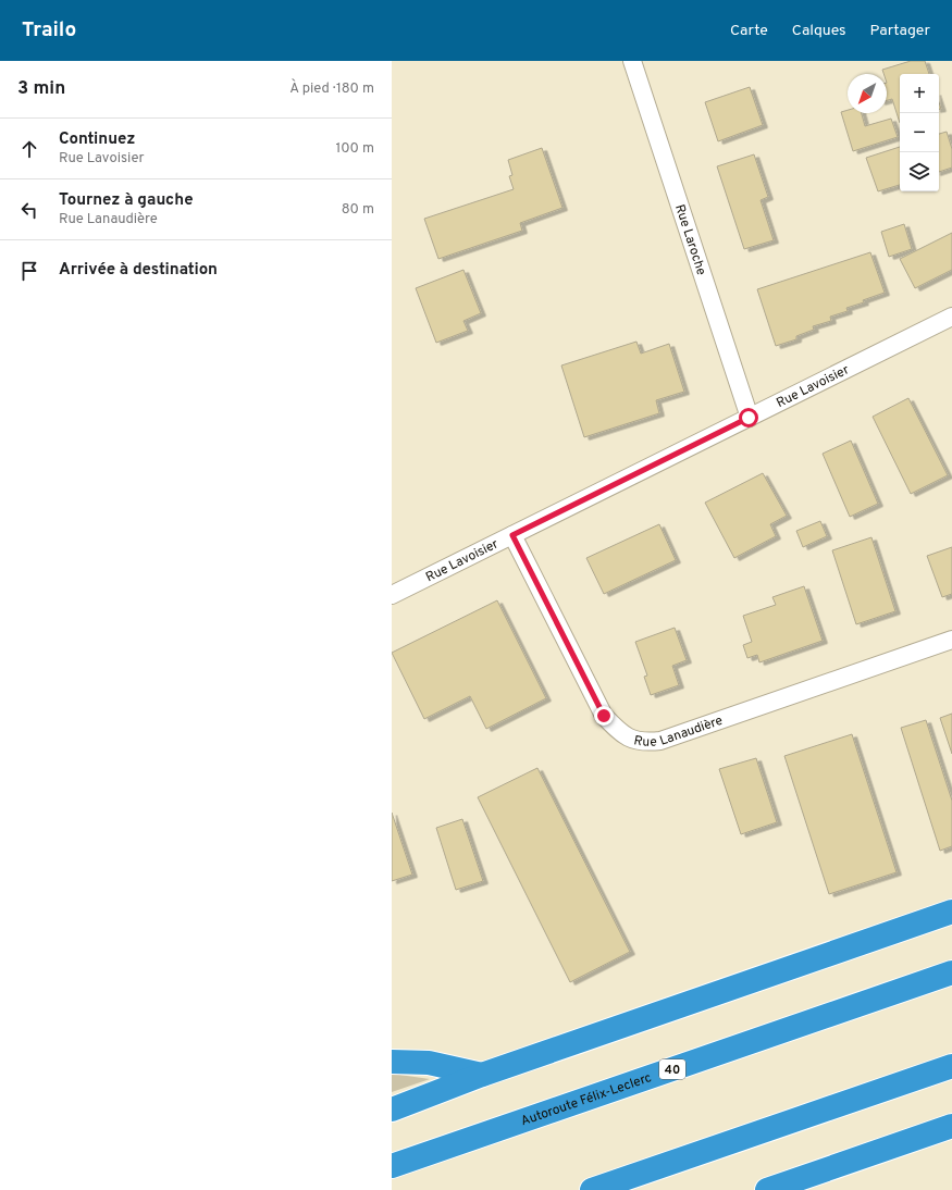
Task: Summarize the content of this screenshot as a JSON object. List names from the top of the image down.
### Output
{
  "streets": {
    "highway": ["40", "Autoroute Félix-Leclerc"],
    "street": ["Rue Laroche", "Rue Lavoisier", "Rue Lanaudière"]
  },
  "crossings": [
    ["Rue Laroche", "Rue Lavoisier"],
    ["Rue Lavoisier", "Rue Lanaudière"]
  ],
  "north": "bottom left",
  "page": {
    "header": "Trailo",
    "nav": ["Carte", "Calques", "Partager"],
    "heading": ["3 min", "À pied · 180 m"],
    "map_buttons": ["+", "−"],
    "list": [
      ["Continuez", "Rue Lavoisier", "100 m"],
      ["Tournez à gauche", "Rue Lanaudière", "80 m"],
      "Arrivée à destination"
    ]
  }
}
